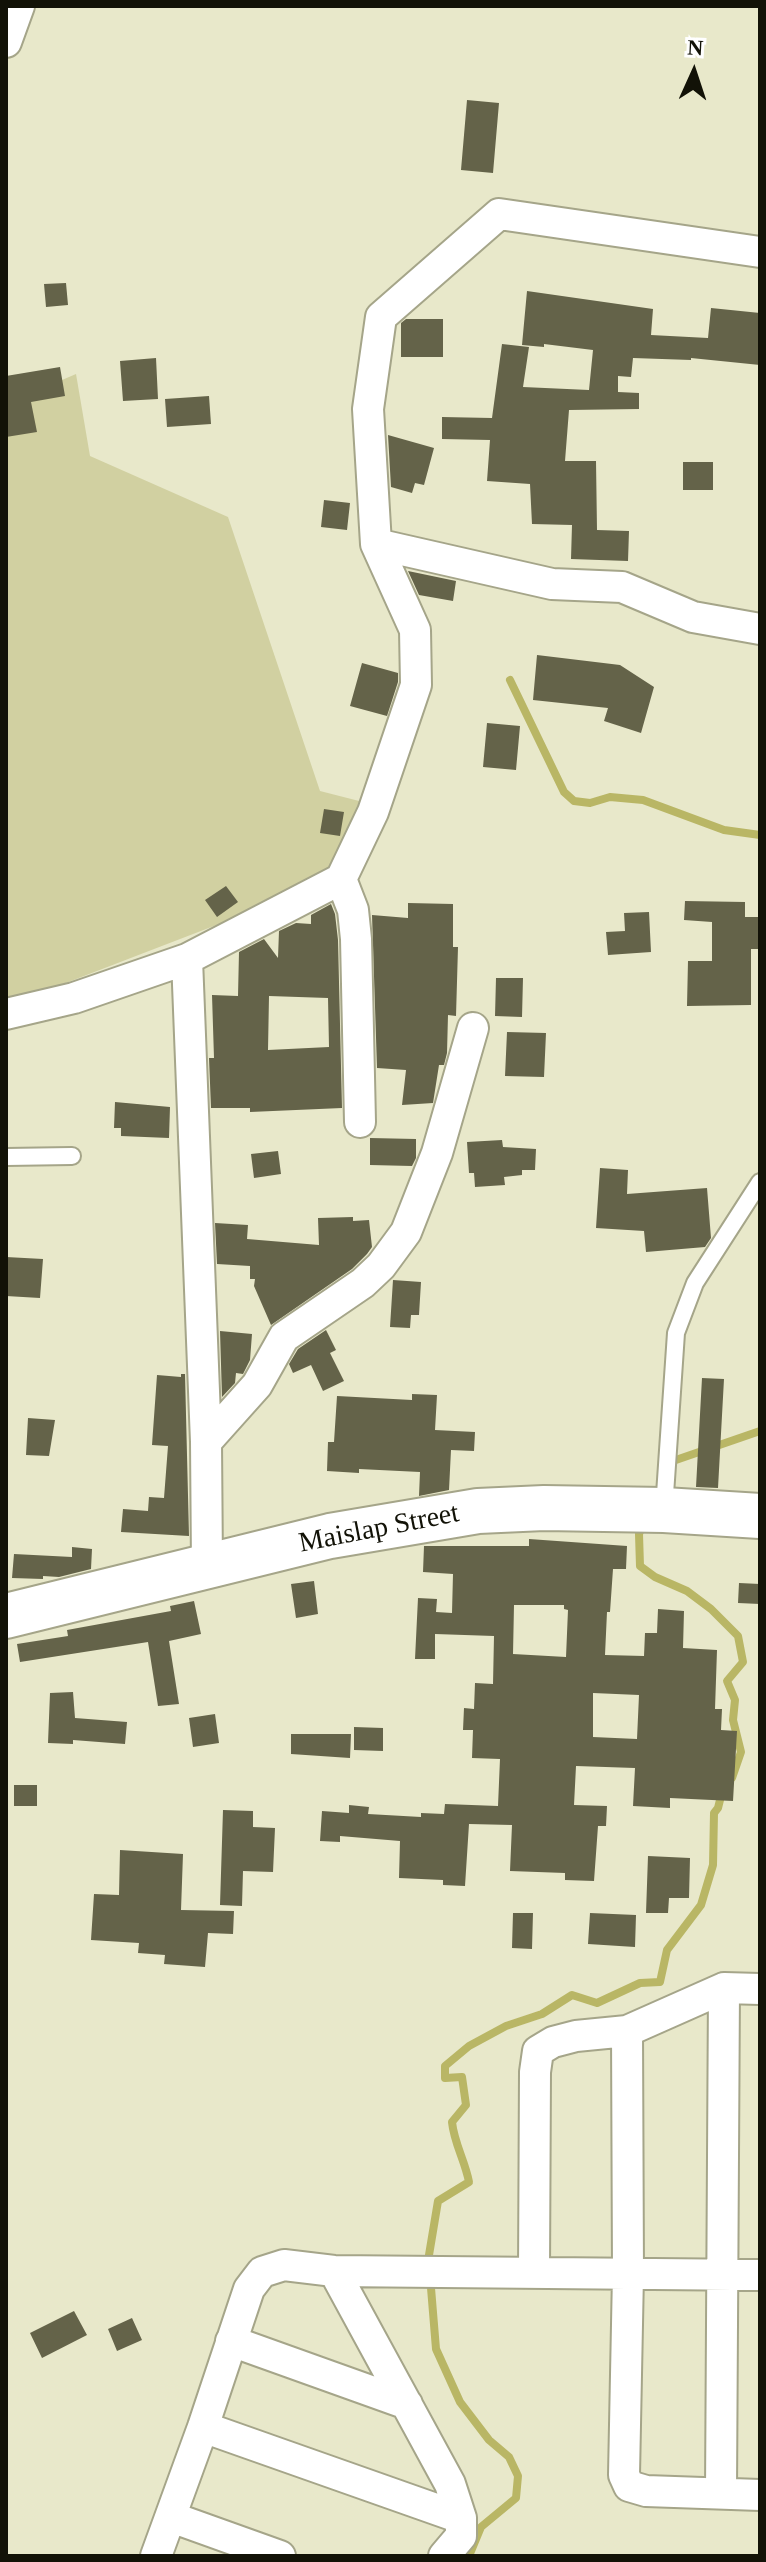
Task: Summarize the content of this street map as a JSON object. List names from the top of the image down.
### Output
{
  "streets": {
    "main road": ["Maislap Street"]
  },
  "north": "top"
}
